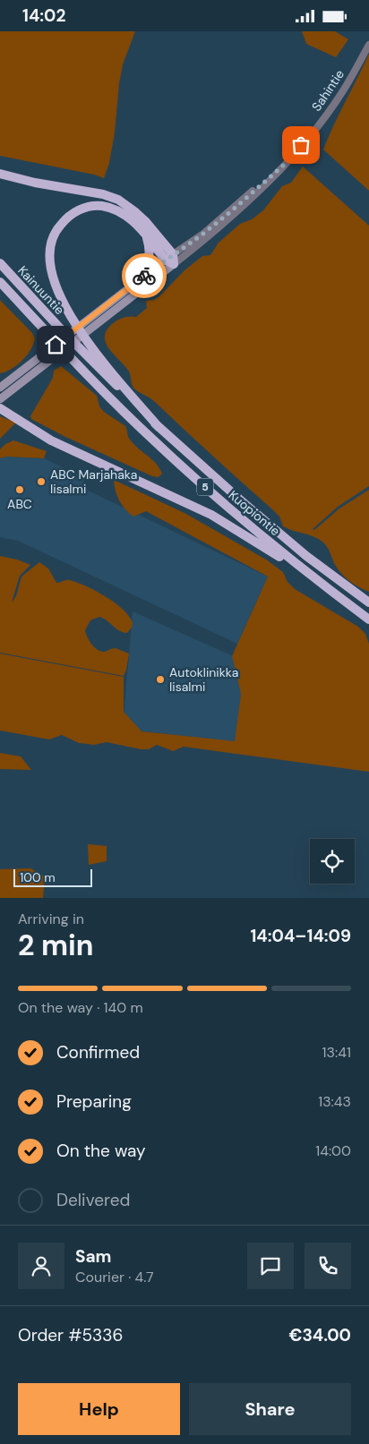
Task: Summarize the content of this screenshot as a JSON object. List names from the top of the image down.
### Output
{
  "streets": {
    "highway": ["Kainuuntie", "5", "Kuopiontie"],
    "street": ["Sahintie"]
  },
  "crossings": [
    ["Kainuuntie", "Kuopiontie"]
  ],
  "places": ["ABC Marjahaka Iisalmi", "ABC", "Autoklinikka Iisalmi"],
  "scale_bar": "100 m",
  "page": {
    "status": "14:02",
    "scale": "100 m",
    "heading": ["2 min", "Arriving in", "14:04–14:09"],
    "panel": [
      "Sam",
      "Courier · 4.7",
      "Order #5336",
      "€34.00"
    ],
    "bar": "On the way · 140 m",
    "list": [
      ["Confirmed", "13:41"],
      ["Preparing", "13:43"],
      ["On the way", "14:00"],
      "Delivered"
    ],
    "buttons": ["Help", "Share"]
  }
}
